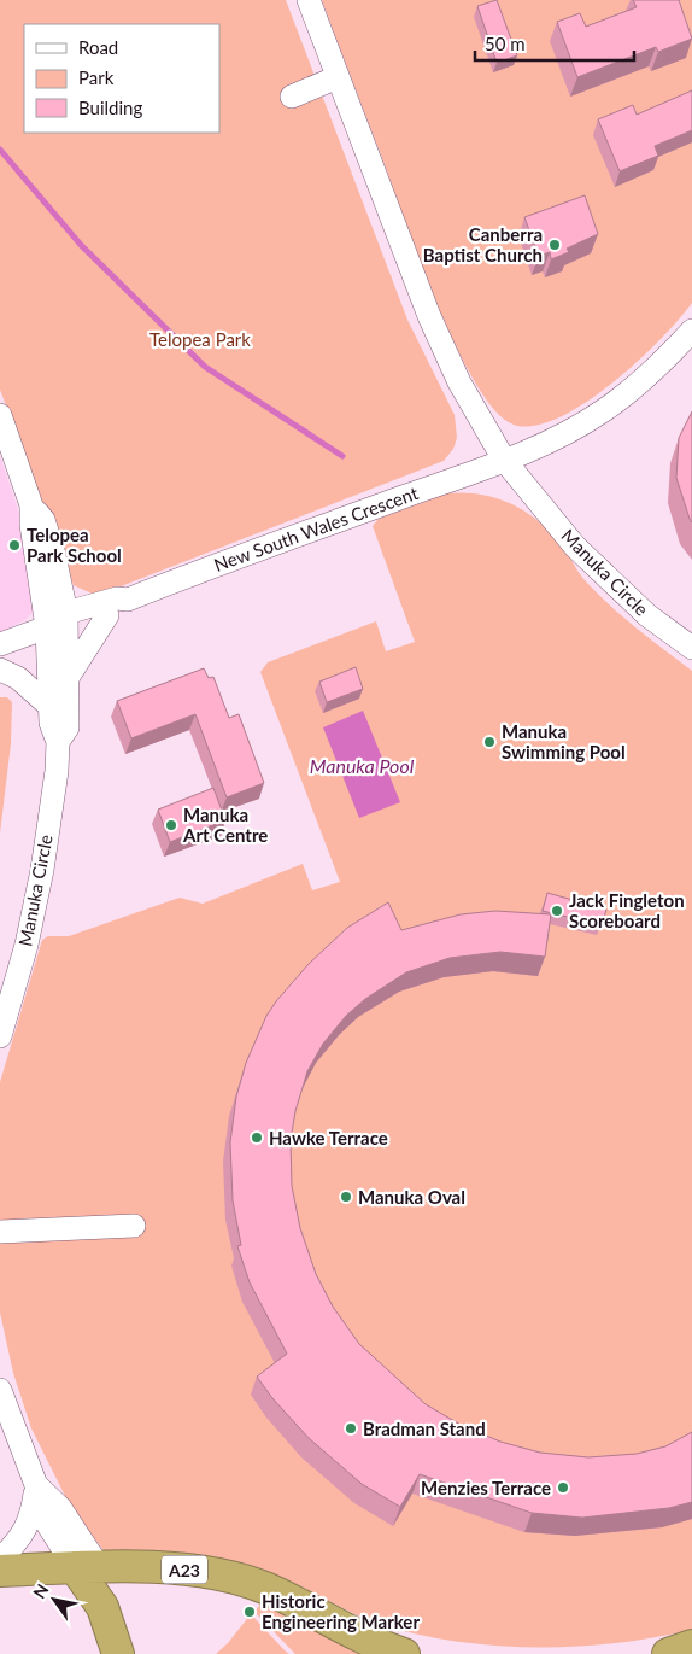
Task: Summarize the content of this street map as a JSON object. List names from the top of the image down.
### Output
{
  "streets": {
    "highway": ["A23"],
    "street": ["New South Wales Crescent", "Manuka Circle"]
  },
  "crossings": [
    ["New South Wales Crescent", "Manuka Circle"]
  ],
  "water": ["Manuka Pool"],
  "parks": ["Telopea Park"],
  "places": [
    "Canberra Baptist Church",
    "Telopea Park School",
    "Manuka Swimming Pool",
    "Manuka Art Centre",
    "Jack Fingleton Scoreboard",
    "Hawke Terrace",
    "Manuka Oval",
    "Bradman Stand",
    "Menzies Terrace",
    "Historic Engineering Marker"
  ],
  "legend": ["Road", "Park", "Building"],
  "scale_bar": "50 m",
  "north": "top left"
}
